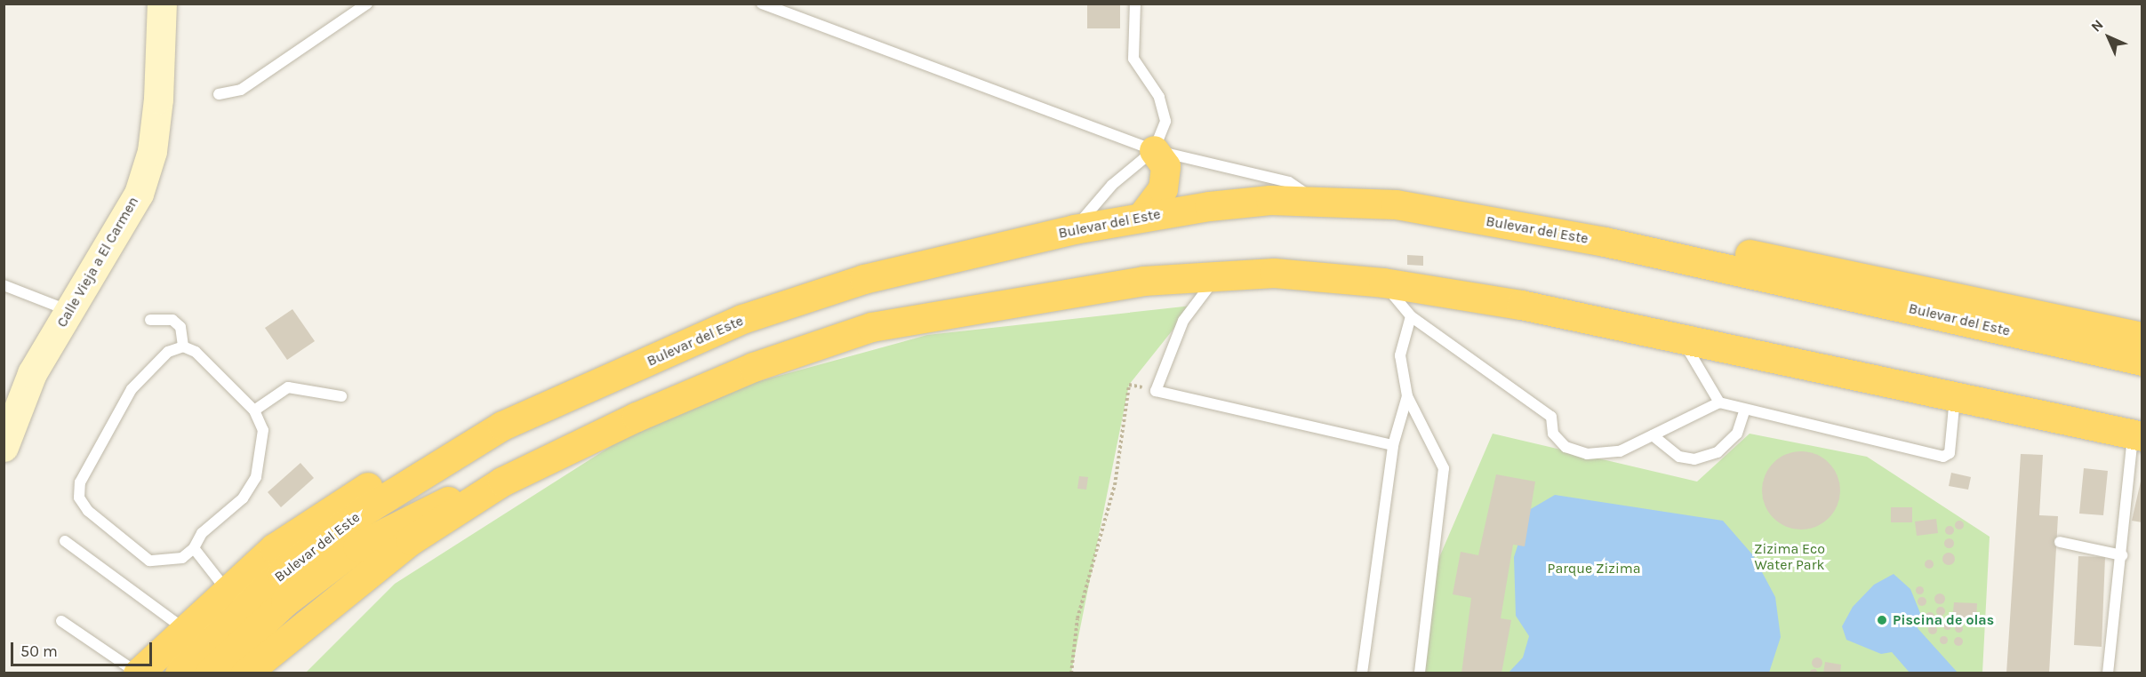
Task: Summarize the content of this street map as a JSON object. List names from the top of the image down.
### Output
{
  "streets": {
    "highway": ["Bulevar del Este"],
    "street": ["Calle Vieja a El Carmen"]
  },
  "parks": ["Zizima Eco Water Park", "Parque Zizima"],
  "places": ["Piscina de olas"],
  "scale_bar": "50 m",
  "north": "top left"
}
